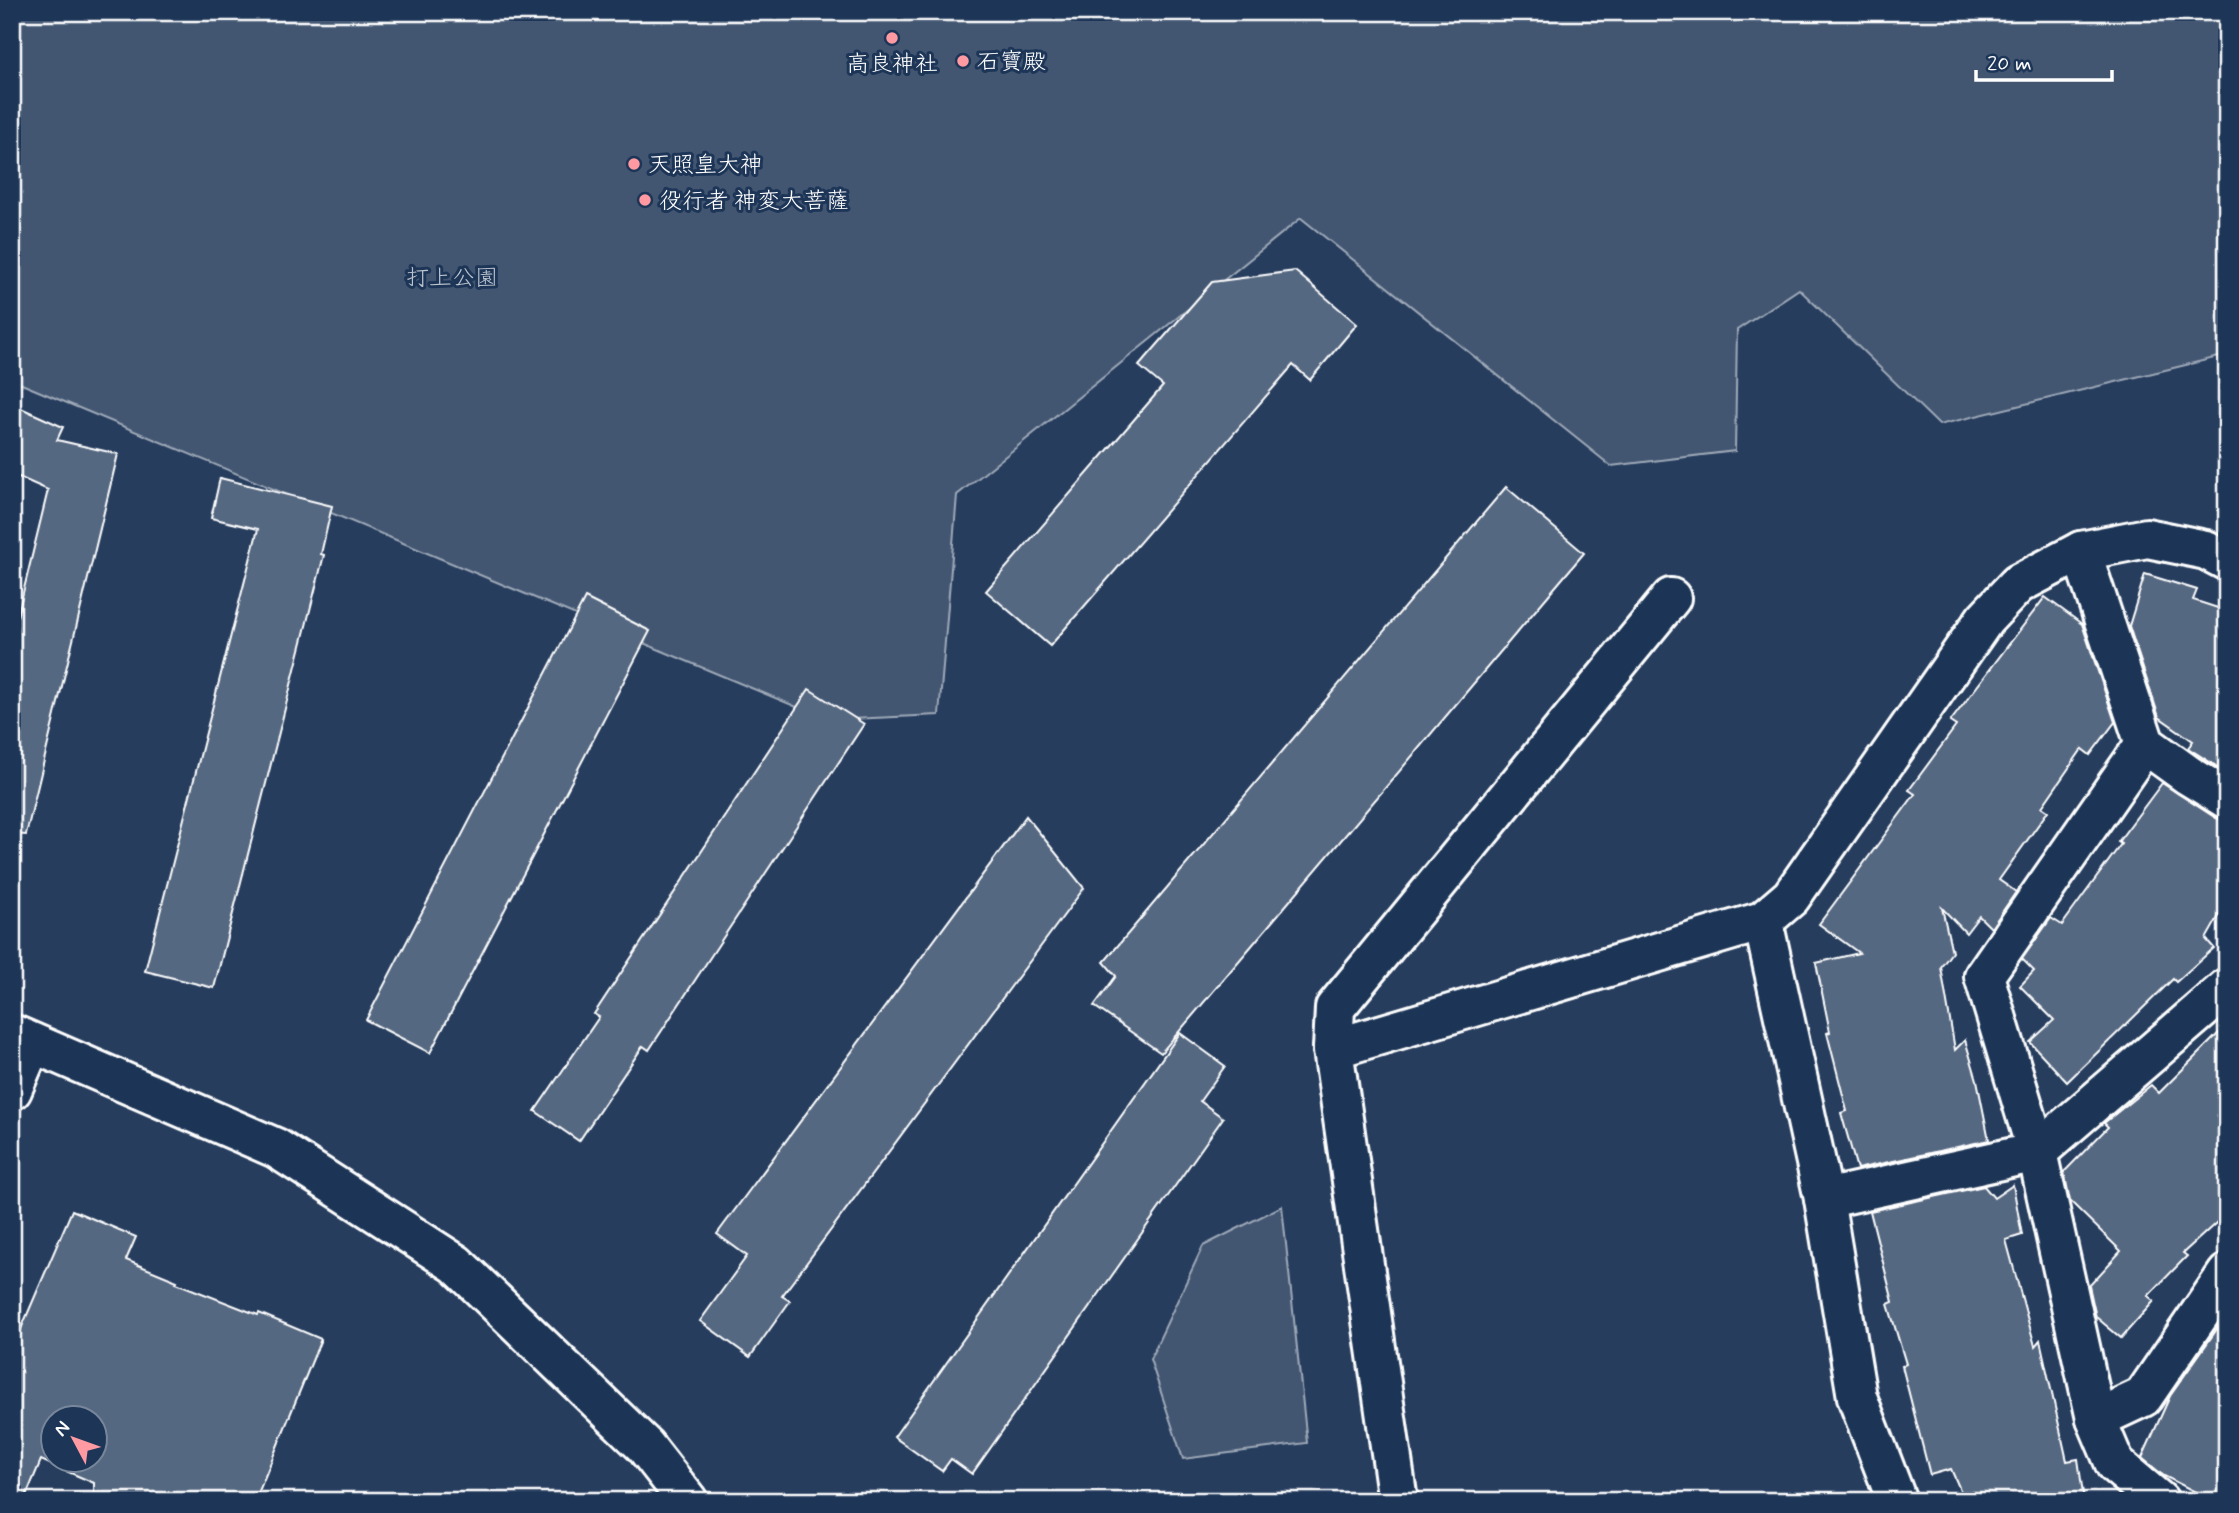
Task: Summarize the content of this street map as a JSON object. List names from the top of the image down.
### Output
{
  "parks": ["打上公園"],
  "places": [
    "高良神社",
    "石寶殿",
    "天照皇大神",
    "役行者 神変大菩薩"
  ],
  "scale_bar": "20 m",
  "north": "top left"
}
